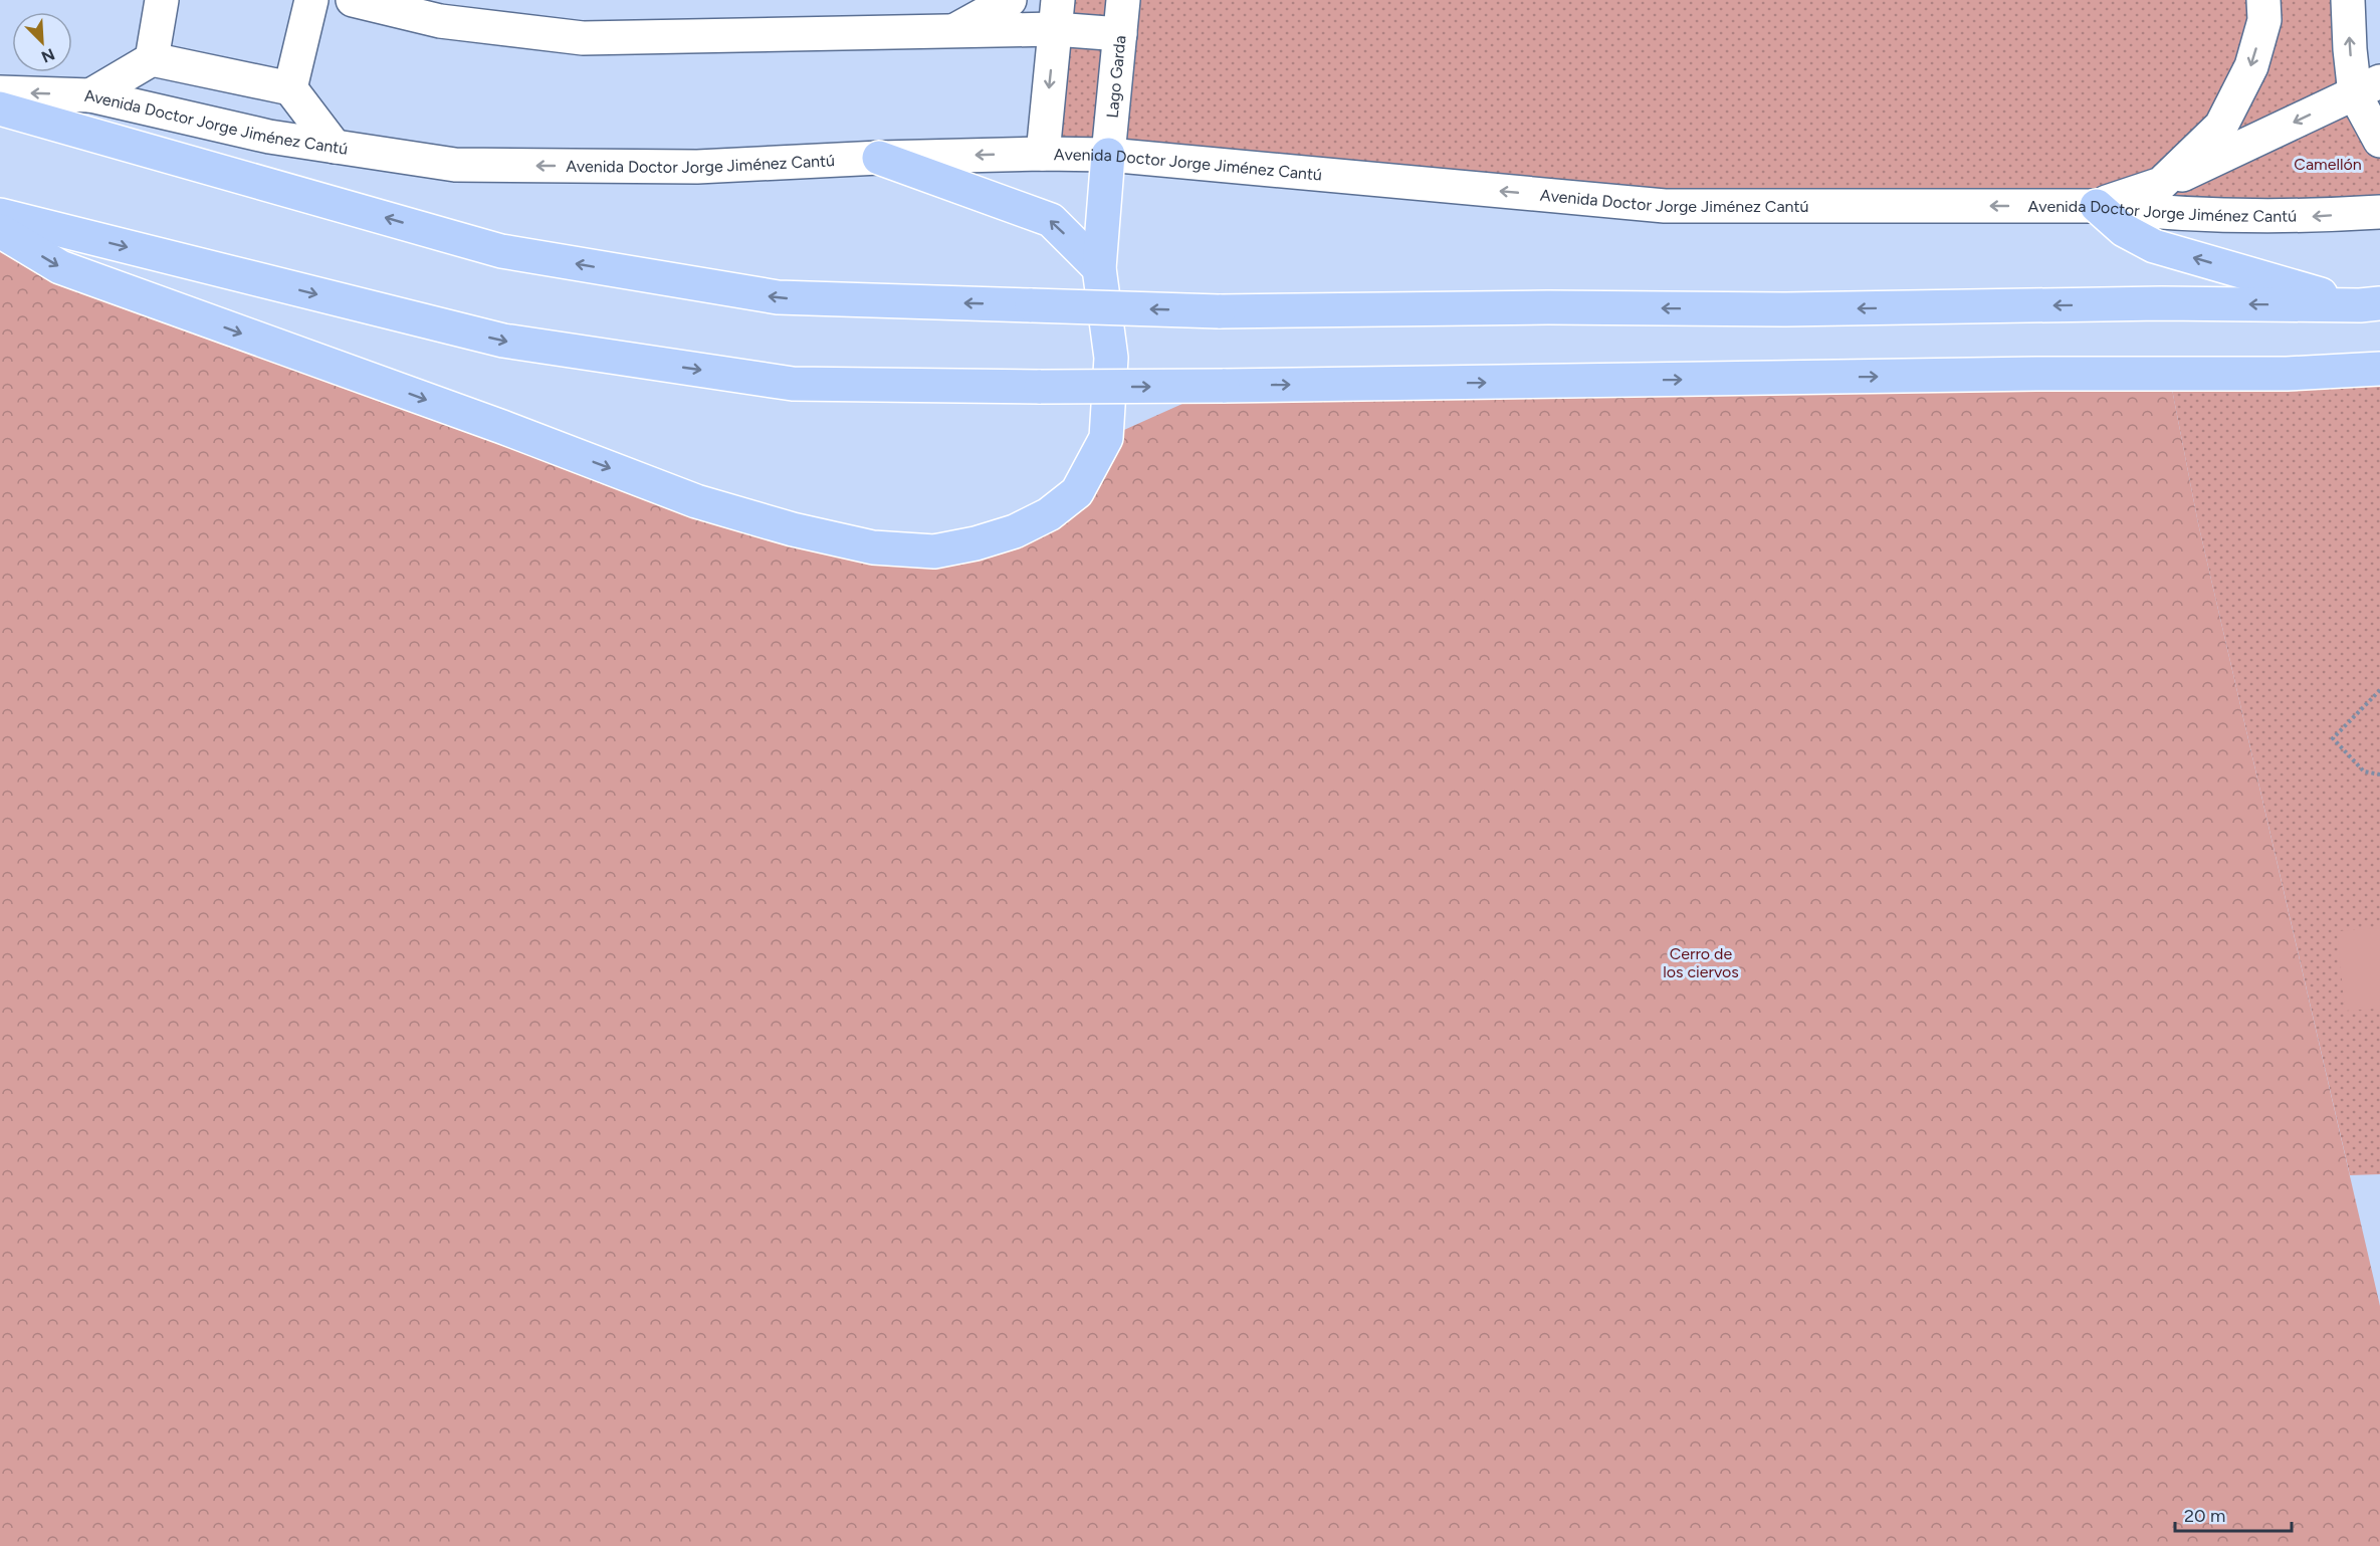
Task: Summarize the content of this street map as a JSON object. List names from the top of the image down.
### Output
{
  "streets": {
    "main road": ["Avenida Doctor Jorge Jiménez Cantú"],
    "street": ["Lago Garda"]
  },
  "crossings": [
    ["Lago Garda", "Avenida Doctor Jorge Jiménez Cantú"]
  ],
  "one_way": ["Avenida Doctor Jorge Jiménez Cantú"],
  "parks": ["Camellón", "Cerro de los ciervos"],
  "scale_bar": "20 m",
  "north": "bottom right"
}
